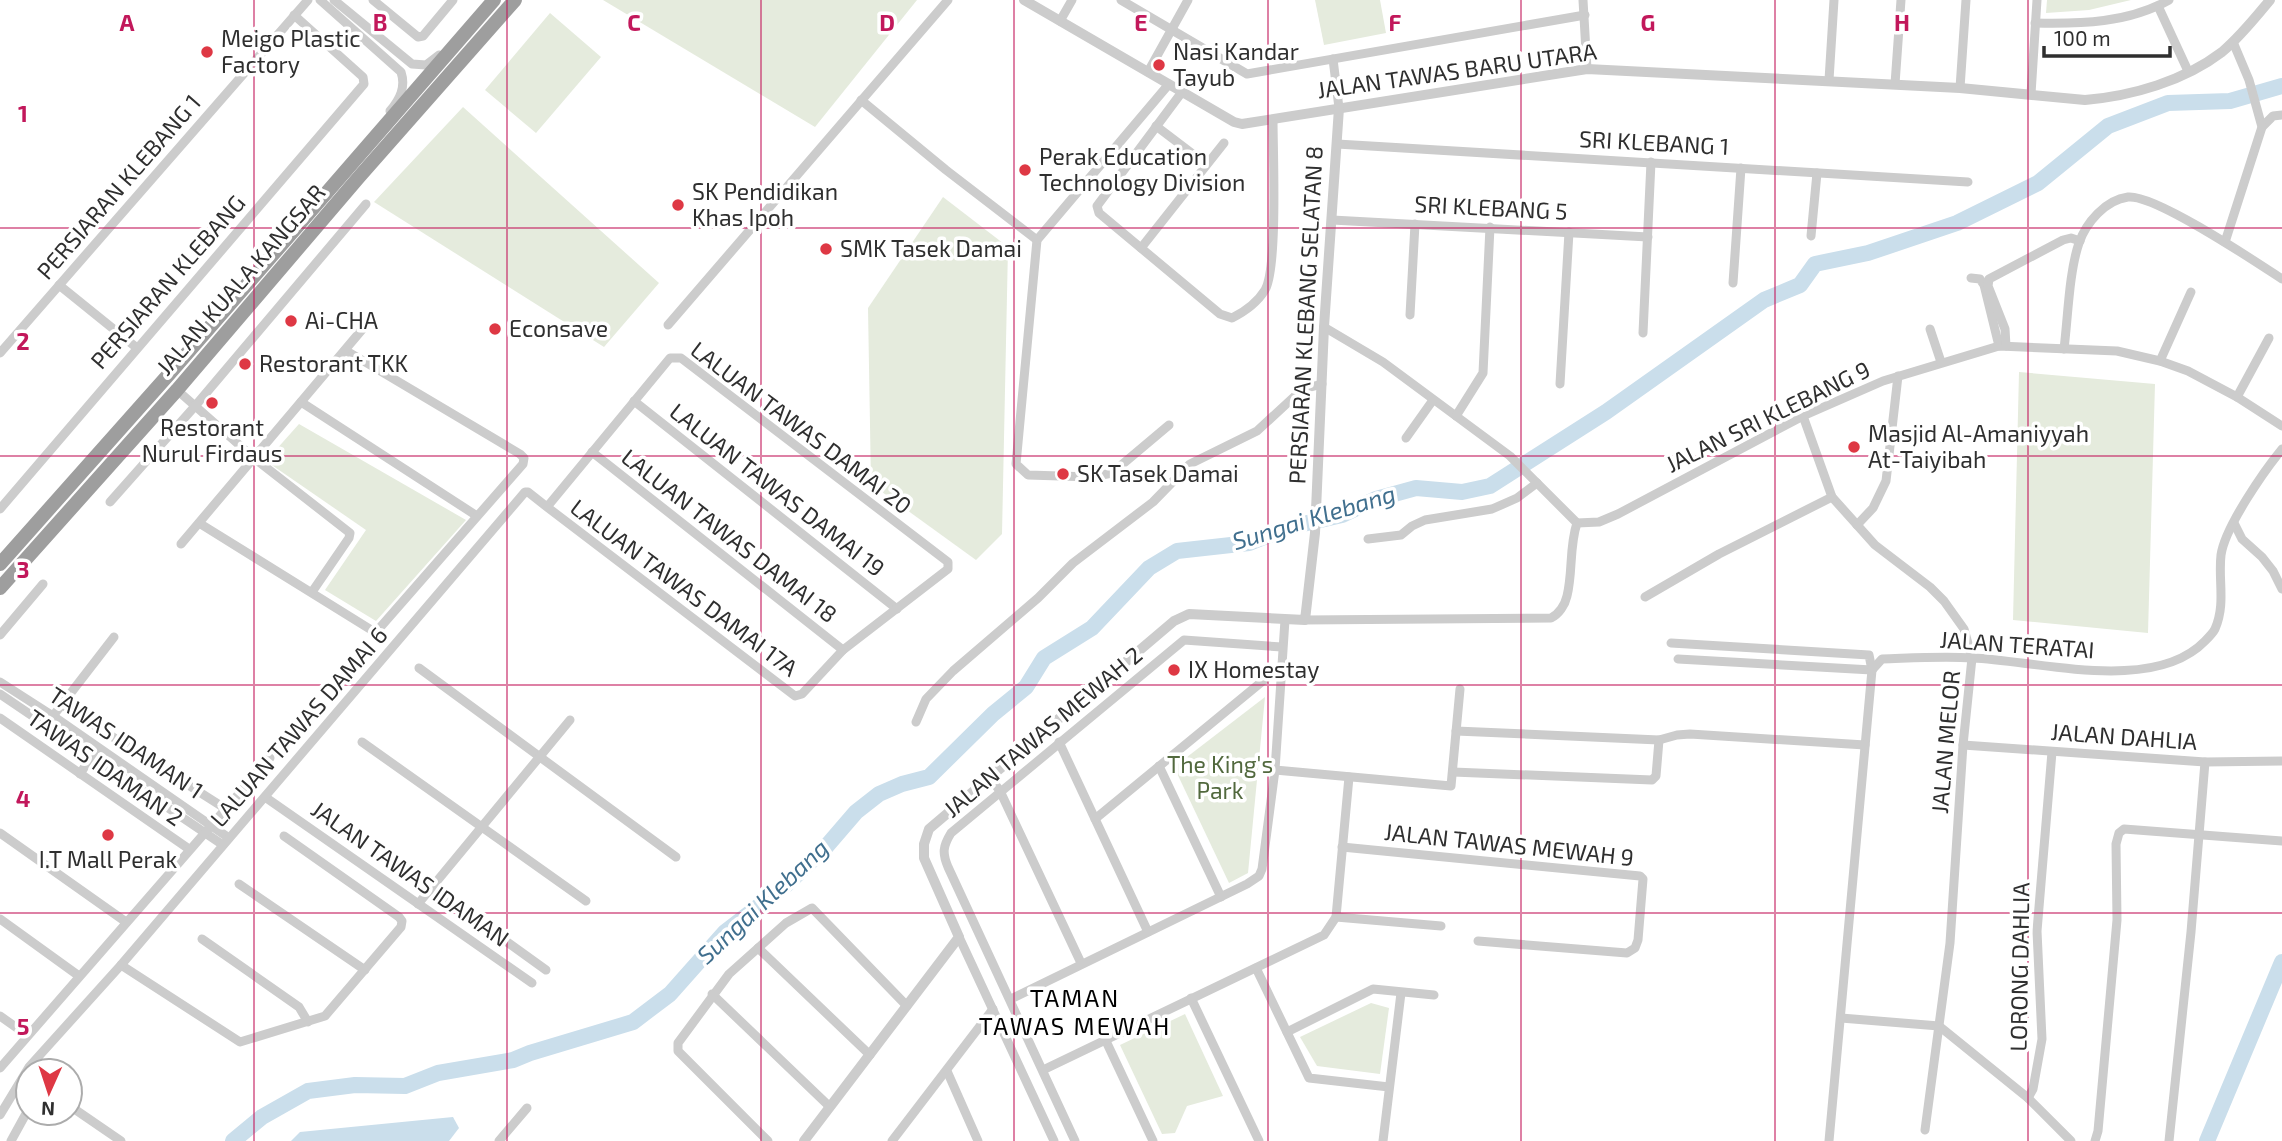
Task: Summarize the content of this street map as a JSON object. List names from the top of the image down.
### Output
{
  "streets": {
    "highway": ["JALAN KUALA KANGSAR"],
    "street": [
      "JALAN TAWAS BARU UTARA",
      "SRI KLEBANG 1",
      "PERSIARAN KLEBANG 1",
      "SRI KLEBANG 5",
      "PERSIARAN KLEBANG",
      "PERSIARAN KLEBANG SELATAN 8",
      "JALAN SRI KLEBANG 9",
      "LALUAN TAWAS DAMAI 20",
      "LALUAN TAWAS DAMAI 19",
      "LALUAN TAWAS DAMAI 18",
      "LALUAN TAWAS DAMAI 17A",
      "JALAN TERATAI",
      "LALUAN TAWAS DAMAI 6",
      "JALAN TAWAS MEWAH 2",
      "JALAN DAHLIA",
      "JALAN MELOR",
      "TAWAS IDAMAN 1",
      "TAWAS IDAMAN 2",
      "JALAN TAWAS MEWAH 9",
      "JALAN TAWAS IDAMAN",
      "LORONG DAHLIA"
    ]
  },
  "crossings": [
    ["JALAN TAWAS BARU UTARA", "PERSIARAN KLEBANG SELATAN 8"],
    ["SRI KLEBANG 1", "PERSIARAN KLEBANG SELATAN 8"],
    ["PERSIARAN KLEBANG 1", "PERSIARAN KLEBANG"],
    ["SRI KLEBANG 5", "PERSIARAN KLEBANG SELATAN 8"],
    ["JALAN SRI KLEBANG 9", "JALAN MELOR"],
    ["LALUAN TAWAS DAMAI 20", "LALUAN TAWAS DAMAI 19"],
    ["LALUAN TAWAS DAMAI 18", "LALUAN TAWAS DAMAI 17A"],
    ["LALUAN TAWAS DAMAI 17A", "LALUAN TAWAS DAMAI 6"],
    ["JALAN TERATAI", "JALAN MELOR"],
    ["LALUAN TAWAS DAMAI 6", "TAWAS IDAMAN 1"],
    ["LALUAN TAWAS DAMAI 6", "TAWAS IDAMAN 2"],
    ["LALUAN TAWAS DAMAI 6", "JALAN TAWAS IDAMAN"],
    ["JALAN DAHLIA", "JALAN MELOR"],
    ["JALAN DAHLIA", "LORONG DAHLIA"]
  ],
  "districts": ["TAMAN TAWAS MEWAH"],
  "water": ["Sungai Klebang"],
  "parks": ["The King's Park"],
  "places": [
    "Meigo Plastic Factory",
    "Nasi Kandar Tayub",
    "Perak Education Technology Division",
    "SK Pendidikan Khas Ipoh",
    "SMK Tasek Damai",
    "Ai-CHA",
    "Econsave",
    "Restorant TKK",
    "Restorant Nurul Firdaus",
    "Masjid Al-Amaniyyah At-Taiyibah",
    "SK Tasek Damai",
    "IX Homestay",
    "I.T Mall Perak"
  ],
  "scale_bar": "100 m",
  "north": "bottom",
  "grid": {
    "columns": [
      "A",
      "B",
      "C",
      "D",
      "E",
      "F",
      "G",
      "H"
    ],
    "rows": [
      "1",
      "2",
      "3",
      "4",
      "5"
    ]
  }
}
